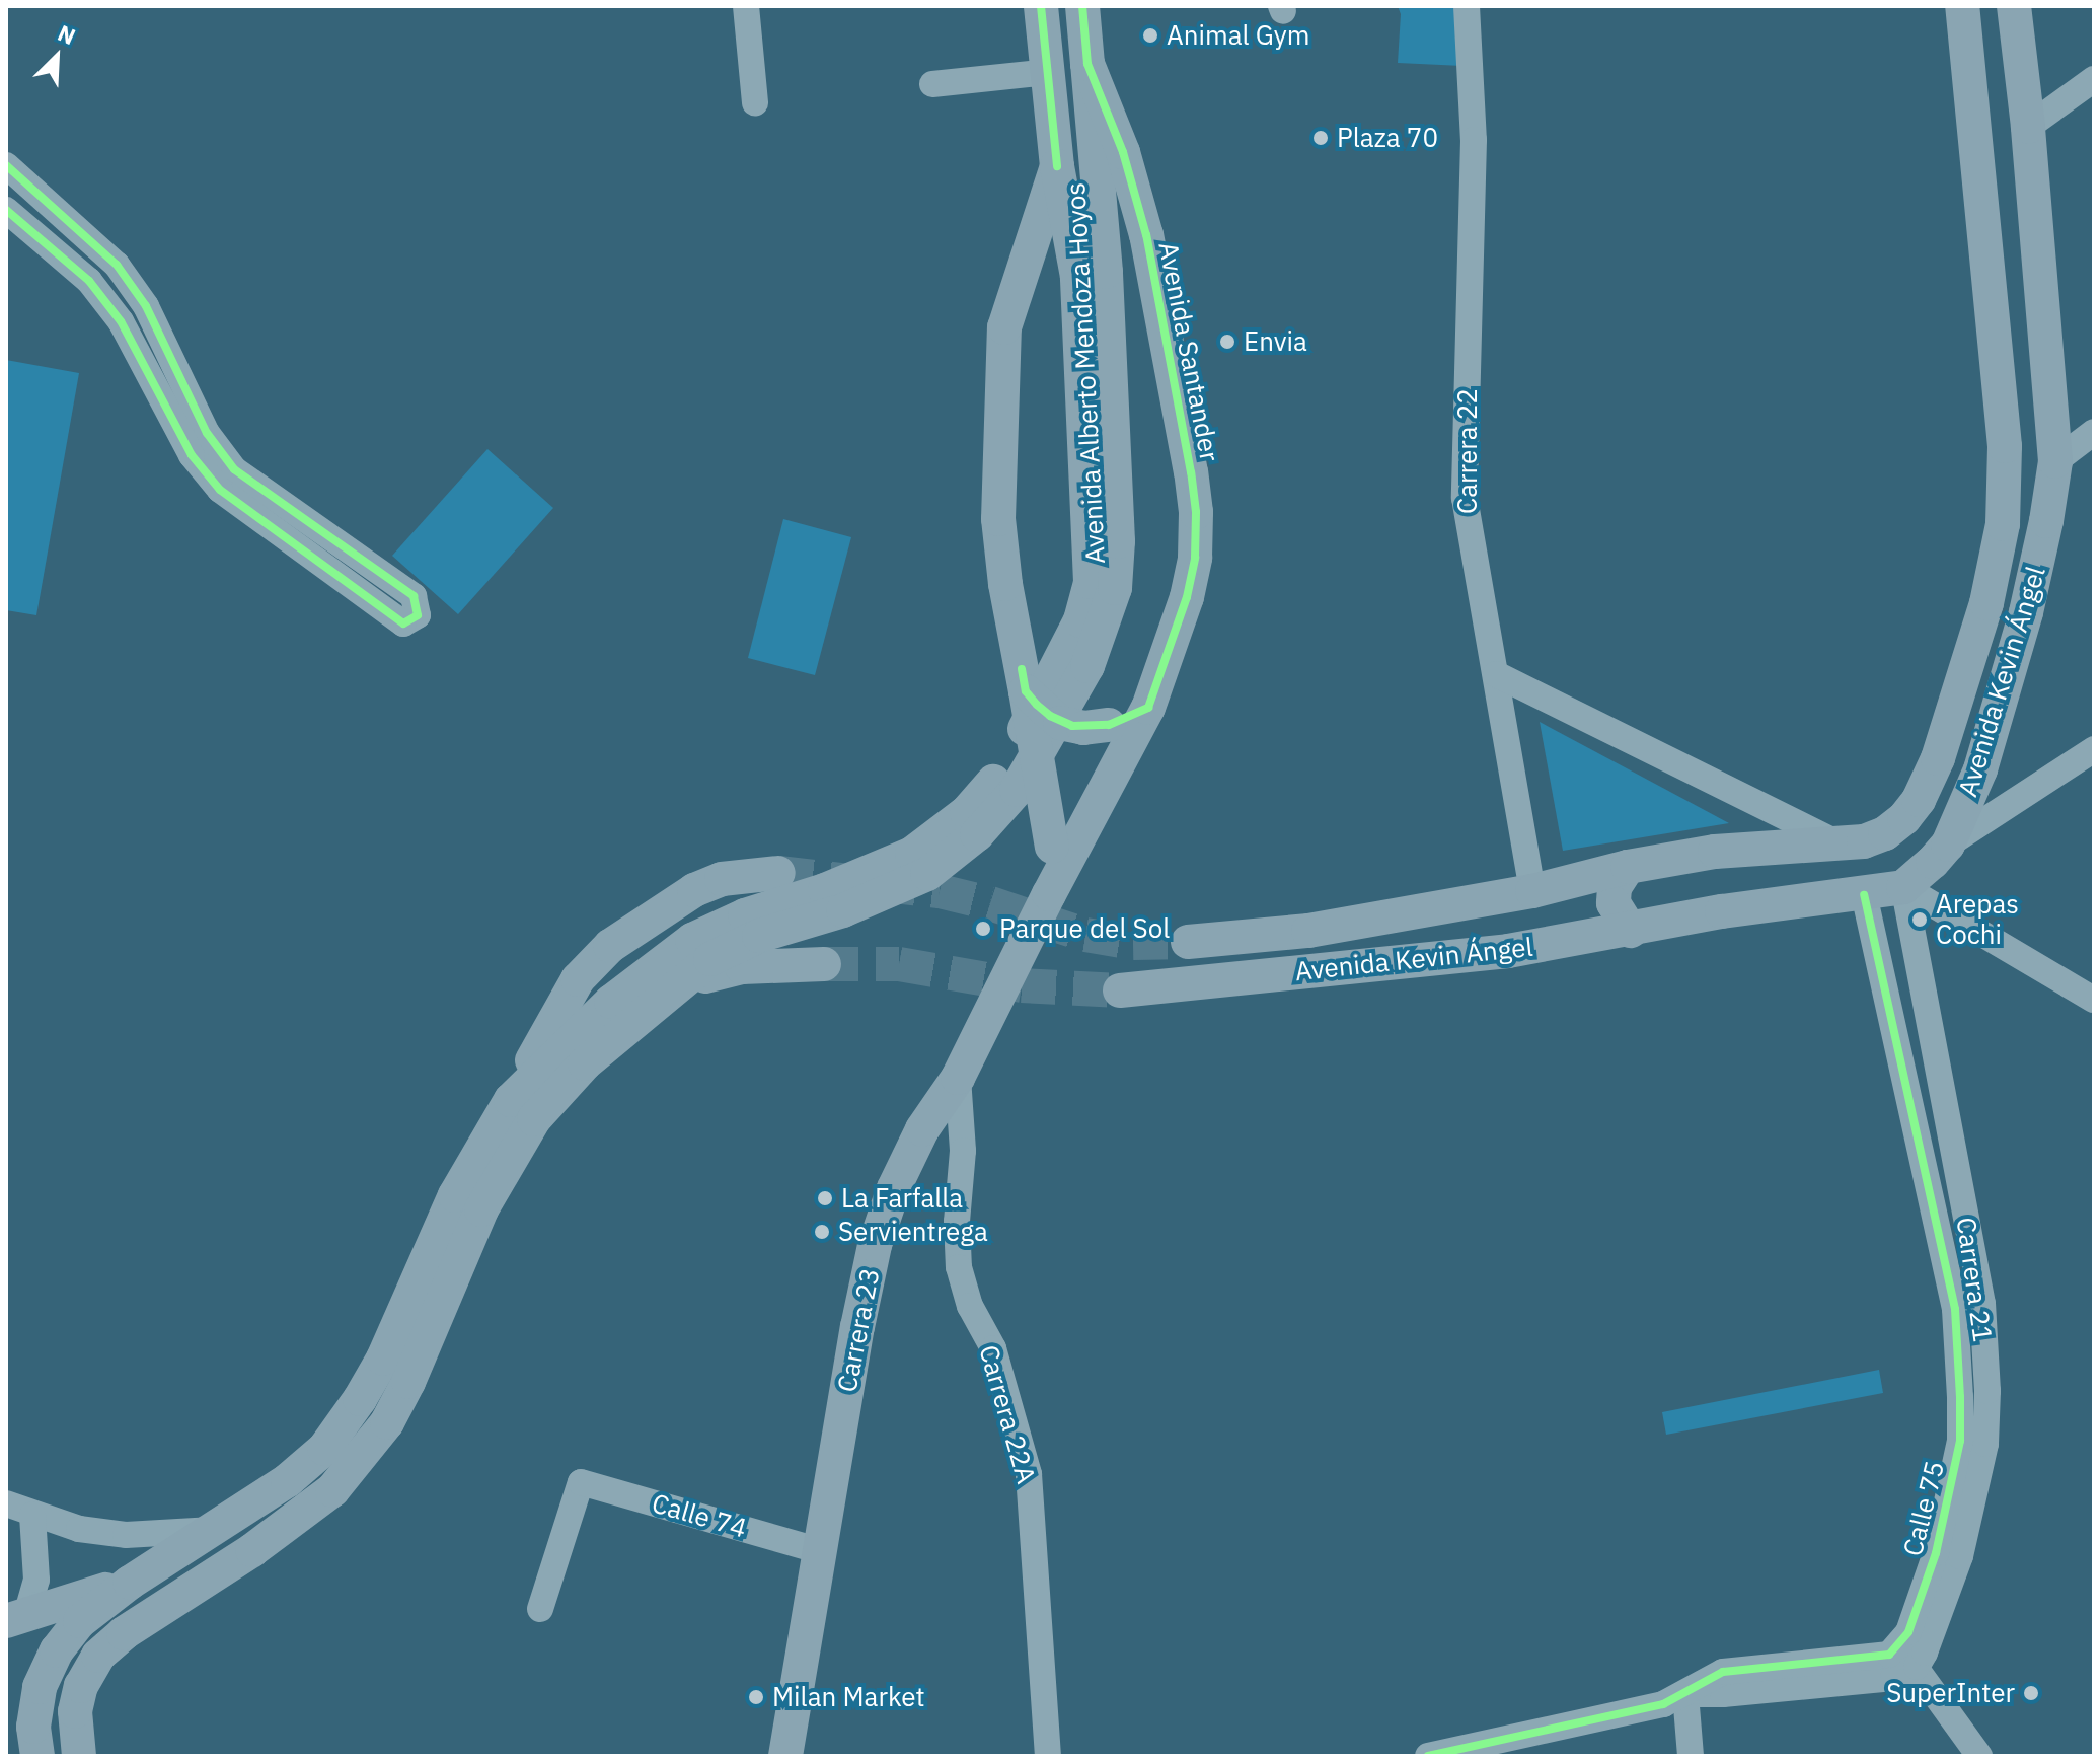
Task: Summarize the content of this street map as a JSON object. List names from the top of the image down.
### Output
{
  "streets": {
    "main road": [
      "Avenida Santander",
      "Avenida Alberto Mendoza Hoyos",
      "Avenida Kevin Ángel",
      "Carrera 23"
    ],
    "street": [
      "Carrera 22",
      "Carrera 21",
      "Carrera 22A",
      "Calle 75",
      "Calle 74"
    ]
  },
  "crossings": [
    ["Avenida Santander", "Avenida Alberto Mendoza Hoyos"],
    ["Avenida Santander", "Carrera 23"],
    ["Carrera 22", "Avenida Kevin Ángel"],
    ["Avenida Kevin Ángel", "Carrera 21"],
    ["Avenida Kevin Ángel", "Calle 75"],
    ["Carrera 21", "Calle 75"],
    ["Carrera 23", "Carrera 22A"],
    ["Carrera 23", "Calle 74"]
  ],
  "places": [
    "Animal Gym",
    "Plaza 70",
    "Envia",
    "Arepas Cochi",
    "Parque del Sol",
    "La Farfalla",
    "Servientrega",
    "SuperInter",
    "Milan Market"
  ],
  "north": "top right"
}
